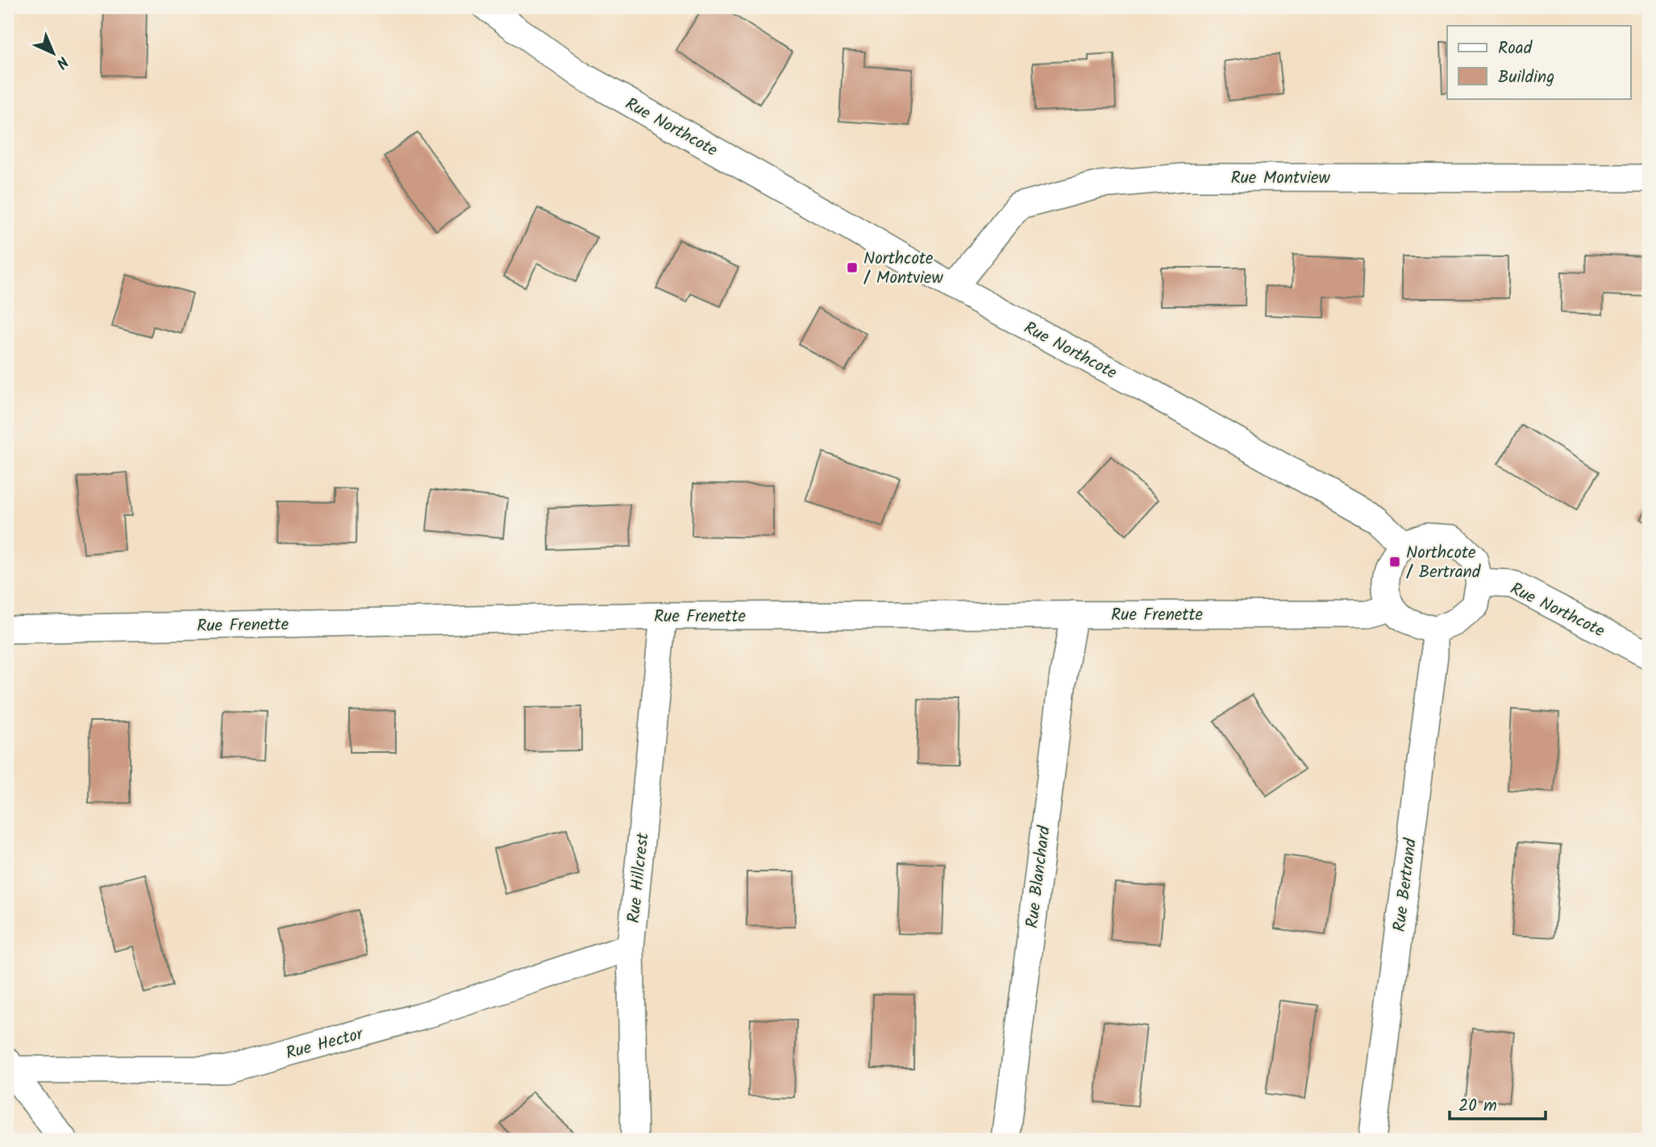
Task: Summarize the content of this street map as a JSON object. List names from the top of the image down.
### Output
{
  "streets": {
    "street": [
      "Rue Northcote",
      "Rue Montview",
      "Rue Frenette",
      "Rue Blanchard",
      "Rue Hillcrest",
      "Rue Bertrand",
      "Rue Hector"
    ]
  },
  "crossings": [
    ["Rue Northcote", "Rue Montview"],
    ["Rue Northcote", "Rue Frenette"],
    ["Rue Northcote", "Rue Bertrand"],
    ["Rue Frenette", "Rue Blanchard"],
    ["Rue Frenette", "Rue Hillcrest"],
    ["Rue Frenette", "Rue Bertrand"],
    ["Rue Hillcrest", "Rue Hector"]
  ],
  "places": {
    "transit": ["Northcote / Montview", "Northcote / Bertrand"]
  },
  "legend": ["Road", "Building"],
  "scale_bar": "20 m",
  "north": "bottom right"
}
